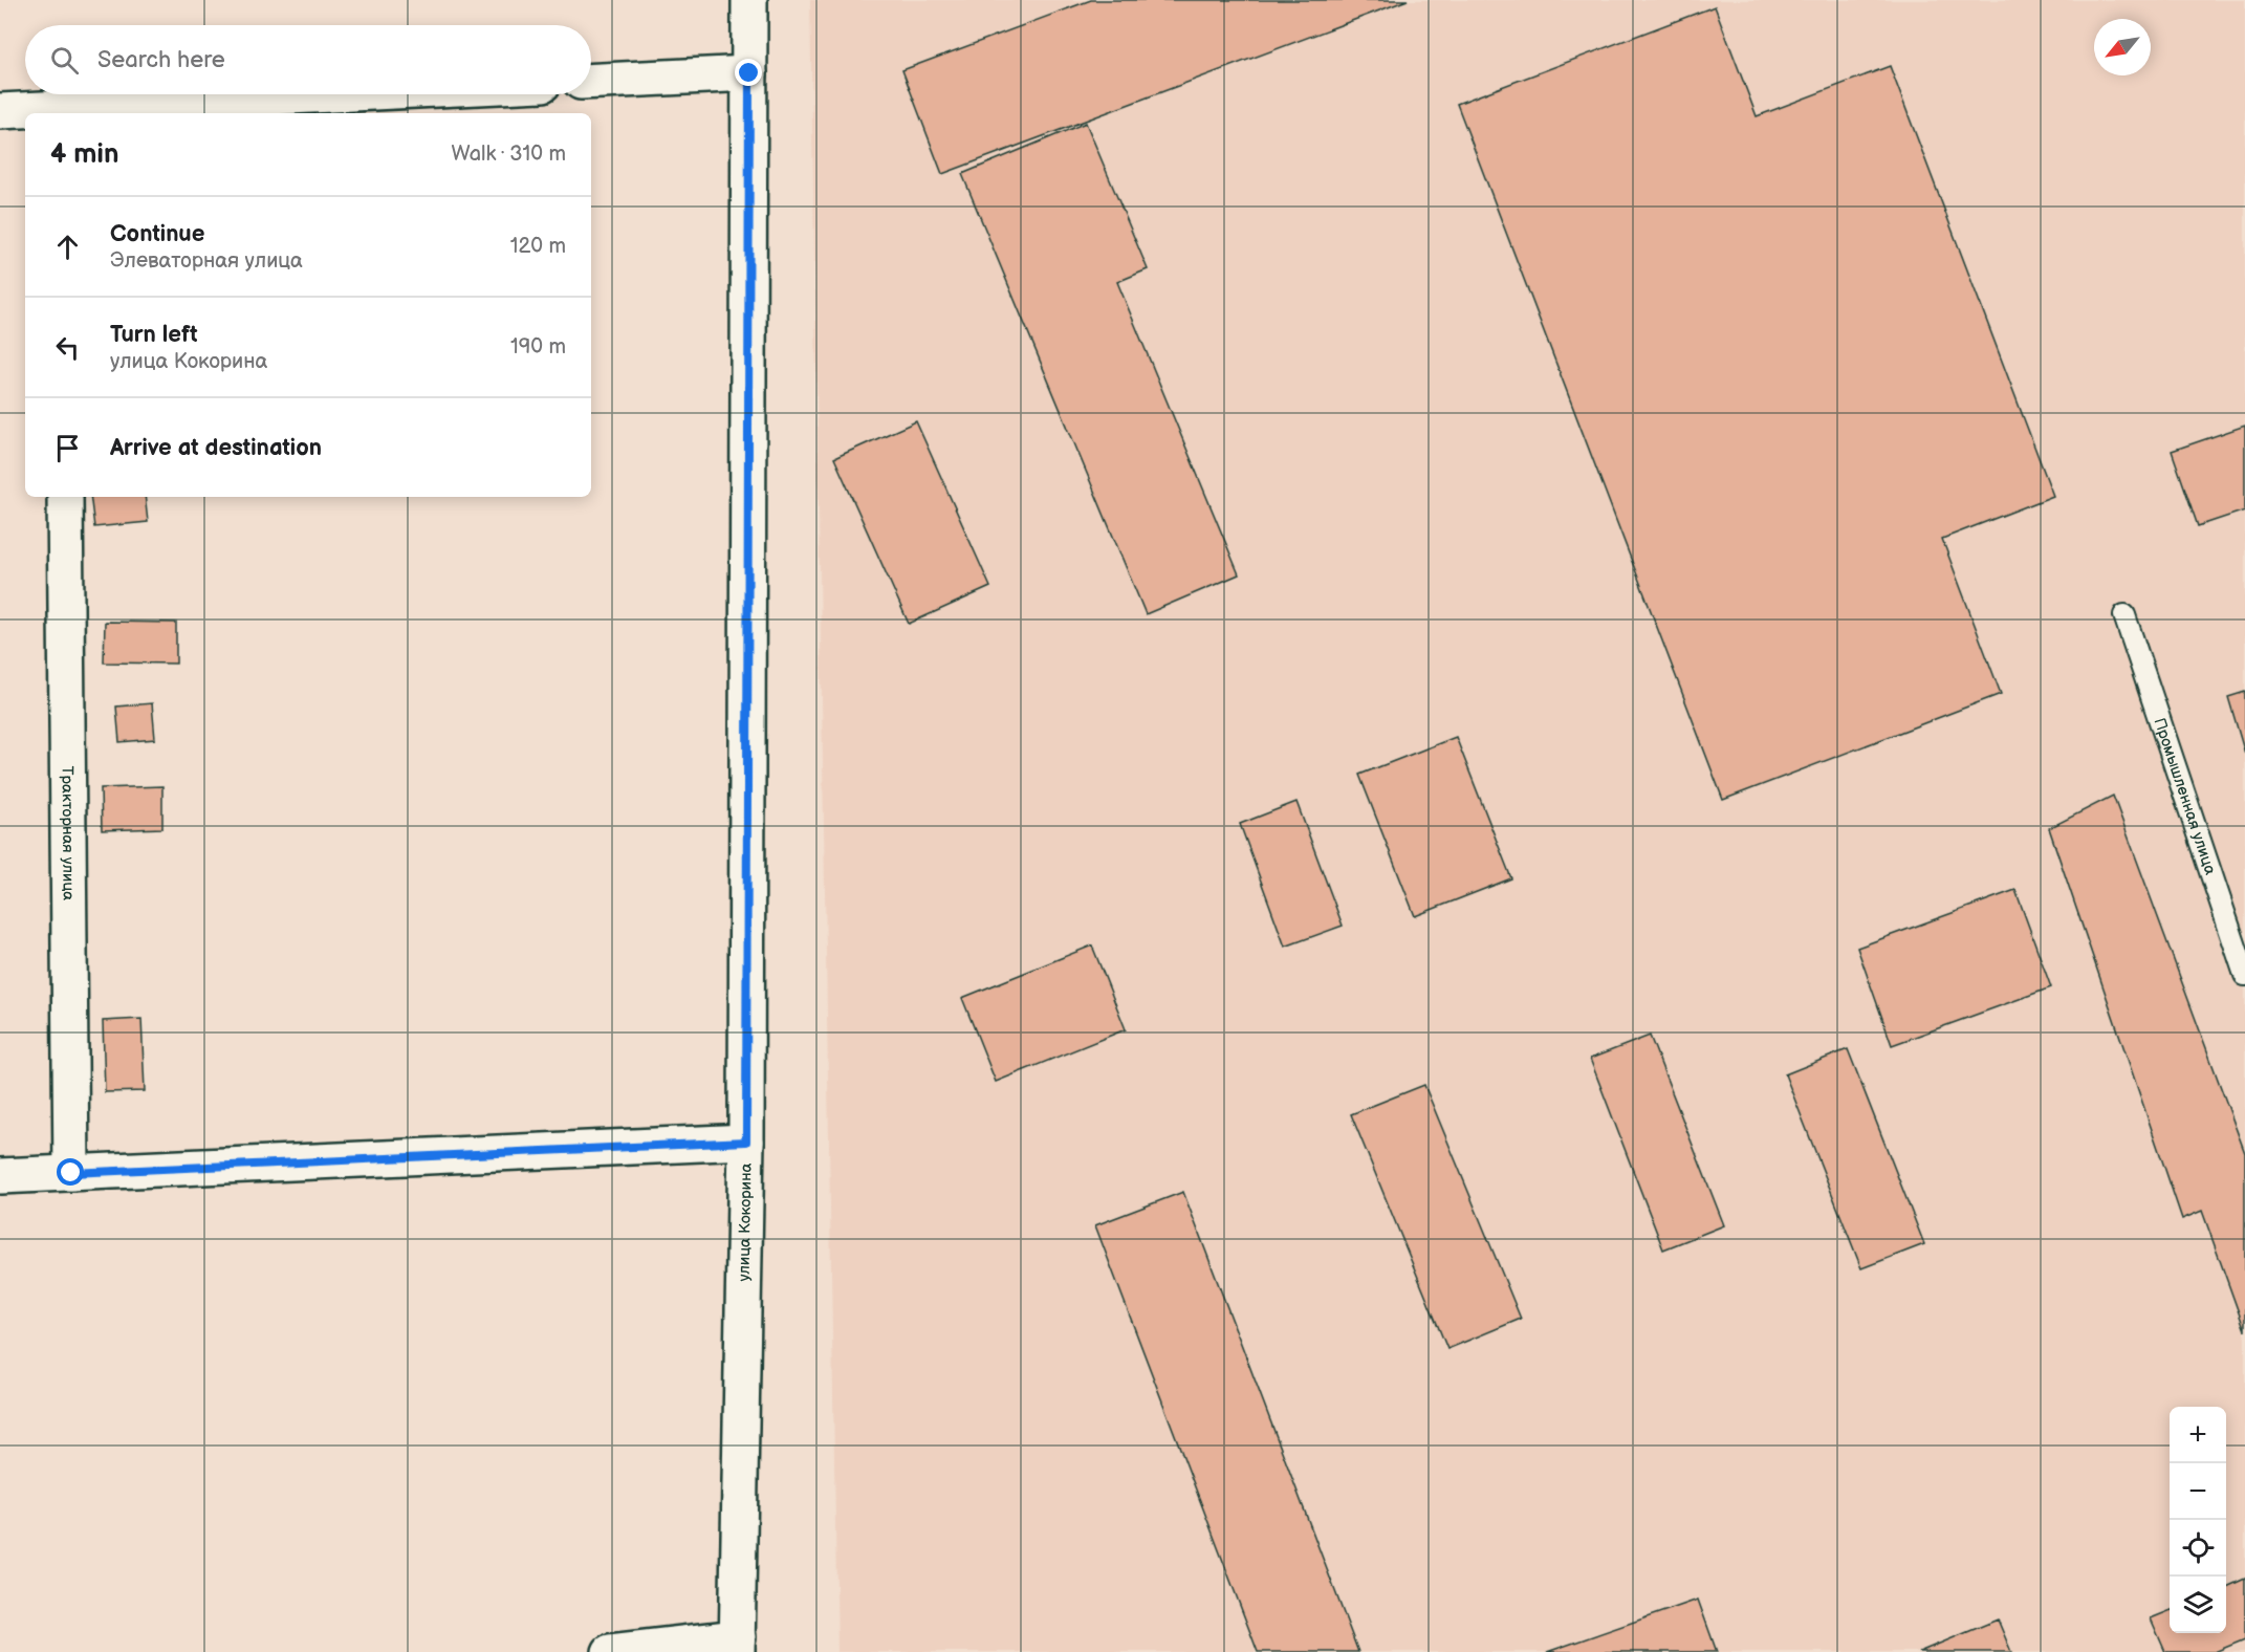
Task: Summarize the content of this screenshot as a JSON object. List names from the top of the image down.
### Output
{
  "streets": {
    "street": ["Тракторная улица", "улица Кокорина"],
    "lane": ["Промышленная улица"]
  },
  "north": "bottom left",
  "page": {
    "search": "Search here",
    "heading": ["4 min", "Walk · 310 m"],
    "list": [
      ["Continue", "Элеваторная улица", "120 m"],
      ["Turn left", "улица Кокорина", "190 m"],
      "Arrive at destination"
    ],
    "map_buttons": ["+", "−"]
  }
}
